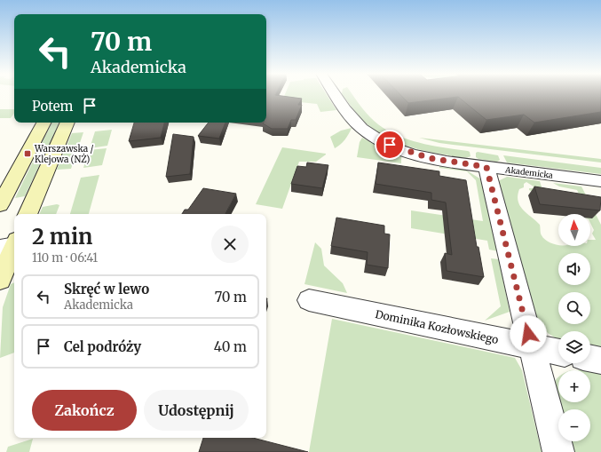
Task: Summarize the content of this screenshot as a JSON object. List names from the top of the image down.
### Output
{
  "streets": {
    "street": ["Akademicka", "Dominika Kozłowskiego"]
  },
  "places": {
    "transit": ["Warszawska / Klejowa (NŻ)"]
  },
  "north": "top",
  "page": {
    "turn": ["70 m", "Akademicka"],
    "then": "Potem",
    "map_buttons": ["+", "−"],
    "heading": ["2 min", "110 m · 06:41"],
    "list": [
      {
        "name": "Skręć w lewo",
        "note": "Akademicka",
        "value": "70 m"
      },
      {
        "name": "Cel podróży",
        "value": "40 m"
      }
    ],
    "buttons": ["Zakończ", "Udostępnij"]
  }
}
